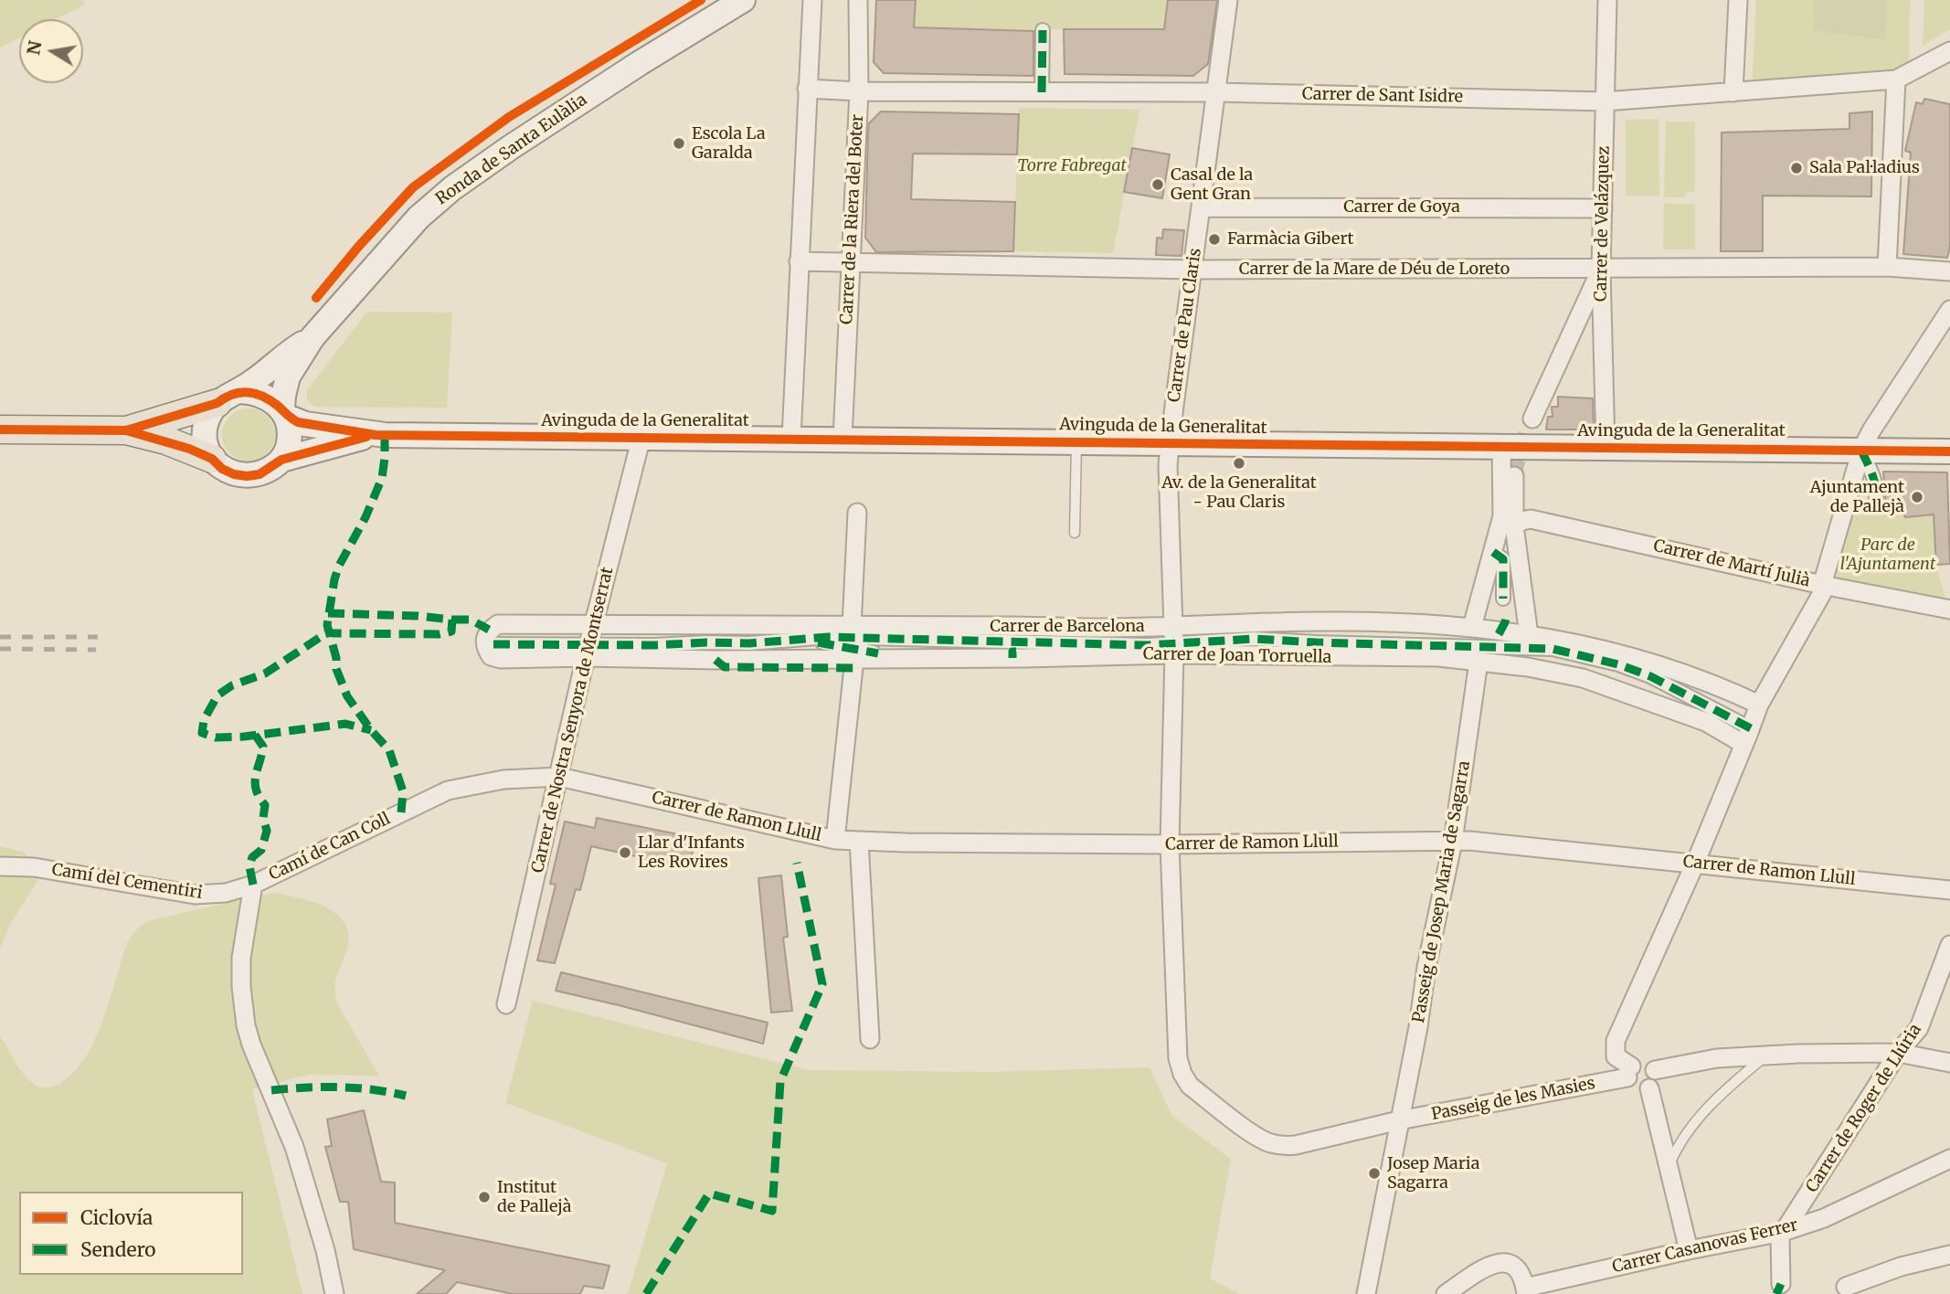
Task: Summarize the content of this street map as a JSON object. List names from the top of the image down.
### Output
{
  "streets": {
    "main road": ["Ronda de Santa Eulàlia", "Avinguda de la Generalitat"],
    "street": [
      "Carrer de Sant Isidre",
      "Carrer de Goya",
      "Carrer de la Riera del Boter",
      "Carrer de Velázquez",
      "Carrer de la Mare de Déu de Loreto",
      "Carrer de Pau Claris",
      "Carrer de Martí Julià",
      "Carrer de Barcelona",
      "Carrer de Joan Torruella",
      "Carrer de Nostra Senyora de Montserrat",
      "Carrer de Ramon Llull",
      "Camí de Can Coll",
      "Camí del Cementiri",
      "Passeig de Josep Maria de Sagarra",
      "Passeig de les Masies",
      "Carrer de Roger de Llúria",
      "Carrer Casanovas Ferrer"
    ]
  },
  "crossings": [
    ["Carrer de Sant Isidre", "Carrer de la Riera del Boter"],
    ["Carrer de Sant Isidre", "Carrer de Velázquez"],
    ["Carrer de Sant Isidre", "Carrer de Pau Claris"],
    ["Carrer de Goya", "Carrer de Velázquez"],
    ["Carrer de Goya", "Carrer de Pau Claris"],
    ["Carrer de la Riera del Boter", "Carrer de la Mare de Déu de Loreto"],
    ["Carrer de la Riera del Boter", "Avinguda de la Generalitat"],
    ["Carrer de Velázquez", "Carrer de la Mare de Déu de Loreto"],
    ["Carrer de Velázquez", "Avinguda de la Generalitat"],
    ["Carrer de la Mare de Déu de Loreto", "Carrer de Pau Claris"],
    ["Carrer de Pau Claris", "Avinguda de la Generalitat"],
    ["Carrer de Pau Claris", "Carrer de Barcelona"],
    ["Carrer de Pau Claris", "Carrer de Joan Torruella"],
    ["Carrer de Pau Claris", "Carrer de Ramon Llull"],
    ["Carrer de Pau Claris", "Passeig de les Masies"],
    ["Avinguda de la Generalitat", "Carrer de Nostra Senyora de Montserrat"],
    ["Carrer de Barcelona", "Carrer de Joan Torruella"],
    ["Carrer de Barcelona", "Carrer de Nostra Senyora de Montserrat"],
    ["Carrer de Joan Torruella", "Carrer de Nostra Senyora de Montserrat"],
    ["Carrer de Joan Torruella", "Passeig de Josep Maria de Sagarra"],
    ["Carrer de Nostra Senyora de Montserrat", "Carrer de Ramon Llull"],
    ["Carrer de Nostra Senyora de Montserrat", "Camí de Can Coll"],
    ["Carrer de Ramon Llull", "Camí de Can Coll"],
    ["Carrer de Ramon Llull", "Passeig de Josep Maria de Sagarra"],
    ["Carrer de Ramon Llull", "Passeig de les Masies"],
    ["Camí de Can Coll", "Camí del Cementiri"],
    ["Passeig de Josep Maria de Sagarra", "Passeig de les Masies"],
    ["Carrer de Roger de Llúria", "Carrer Casanovas Ferrer"]
  ],
  "parks": ["Torre Fabregat", "Parc de l'Ajuntament"],
  "places": [
    "Escola La Garalda",
    "Sala Pal·ladius",
    "Casal de la Gent Gran",
    "Farmàcia Gibert",
    "Av. de la Generalitat - Pau Claris",
    "Ajuntament de Pallejà",
    "Llar d'Infants Les Rovires",
    "Josep Maria Sagarra",
    "Institut de Pallejà"
  ],
  "legend": ["Ciclovía", "Sendero"],
  "north": "left"
}
